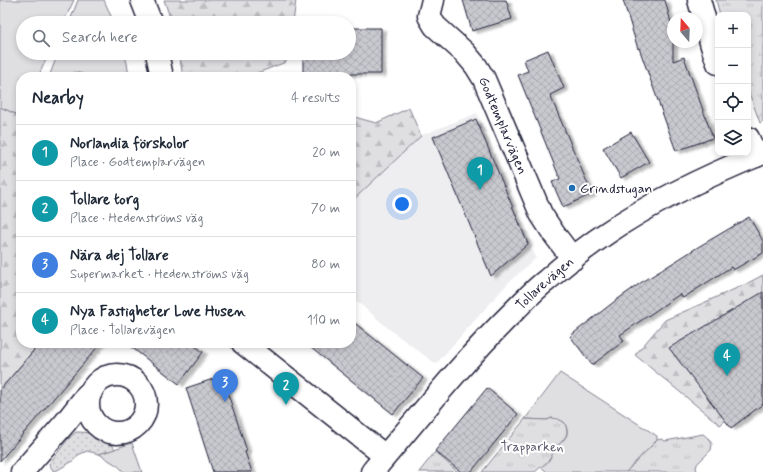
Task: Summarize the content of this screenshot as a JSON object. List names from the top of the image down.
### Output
{
  "streets": {
    "street": ["Godtemplarvägen", "Tollarevägen"]
  },
  "crossings": [
    ["Godtemplarvägen", "Tollarevägen"]
  ],
  "parks": ["Trapparken"],
  "places": ["Grindstugan"],
  "north": "top",
  "page": {
    "map_buttons": ["+", "−"],
    "search": "Search here",
    "heading": ["Nearby", "4 results"],
    "list": [
      {
        "mark": "1",
        "name": "Norlandia förskolor",
        "note": "Place · Godtemplarvägen",
        "value": "20 m"
      },
      {
        "mark": "2",
        "name": "Tollare torg",
        "note": "Place · Hedenströms väg",
        "value": "70 m"
      },
      {
        "mark": "3",
        "name": "Nära dej Tollare",
        "note": "Supermarket · Hedenströms väg",
        "value": "80 m"
      },
      {
        "mark": "4",
        "name": "Nya Fastigheter Love Husen",
        "note": "Place · Tollarevägen",
        "value": "110 m"
      }
    ],
    "pins": [
      "1",
      "4",
      "3",
      "2"
    ]
  }
}
